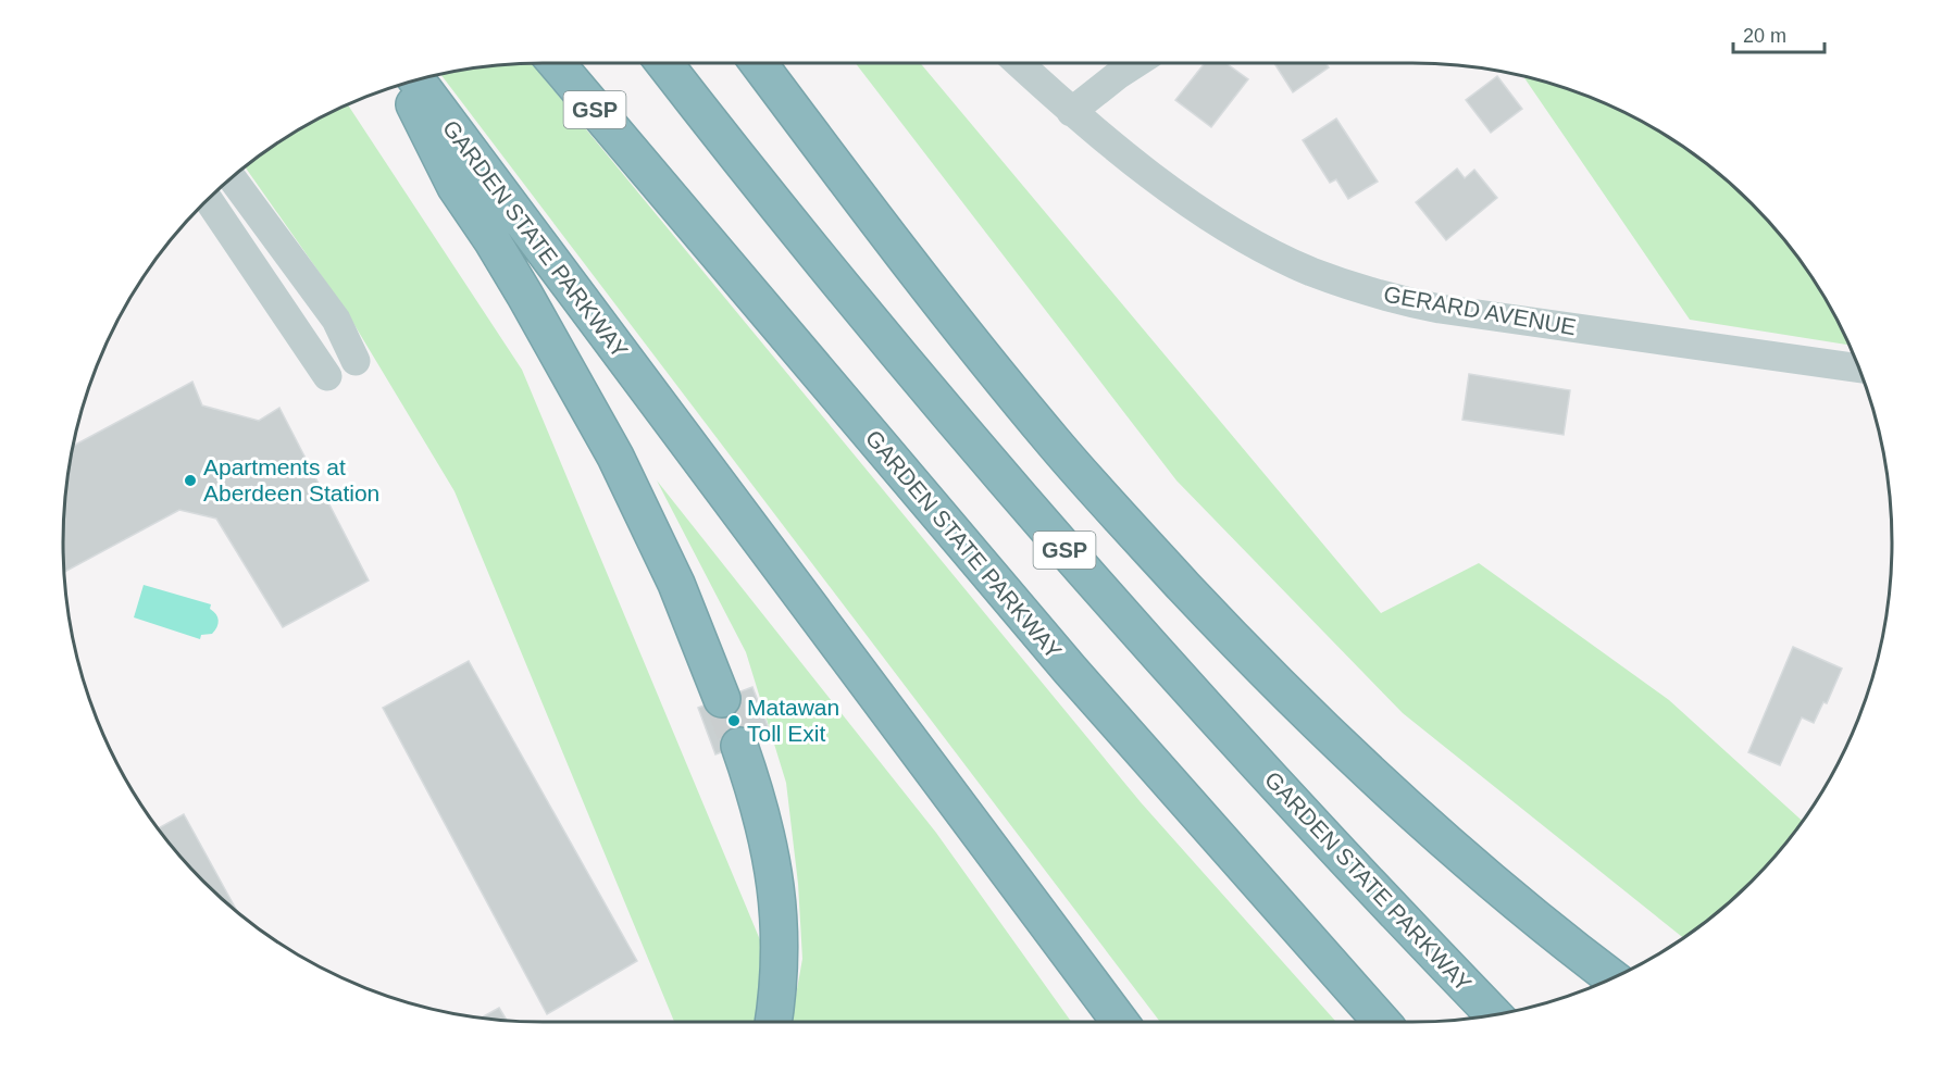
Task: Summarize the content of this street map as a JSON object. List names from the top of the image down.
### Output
{
  "streets": {
    "highway": ["GSP", "GARDEN STATE PARKWAY"],
    "street": ["GERARD AVENUE"]
  },
  "places": ["Apartments at Aberdeen Station", "Matawan Toll Exit"],
  "scale_bar": "20 m"
}
